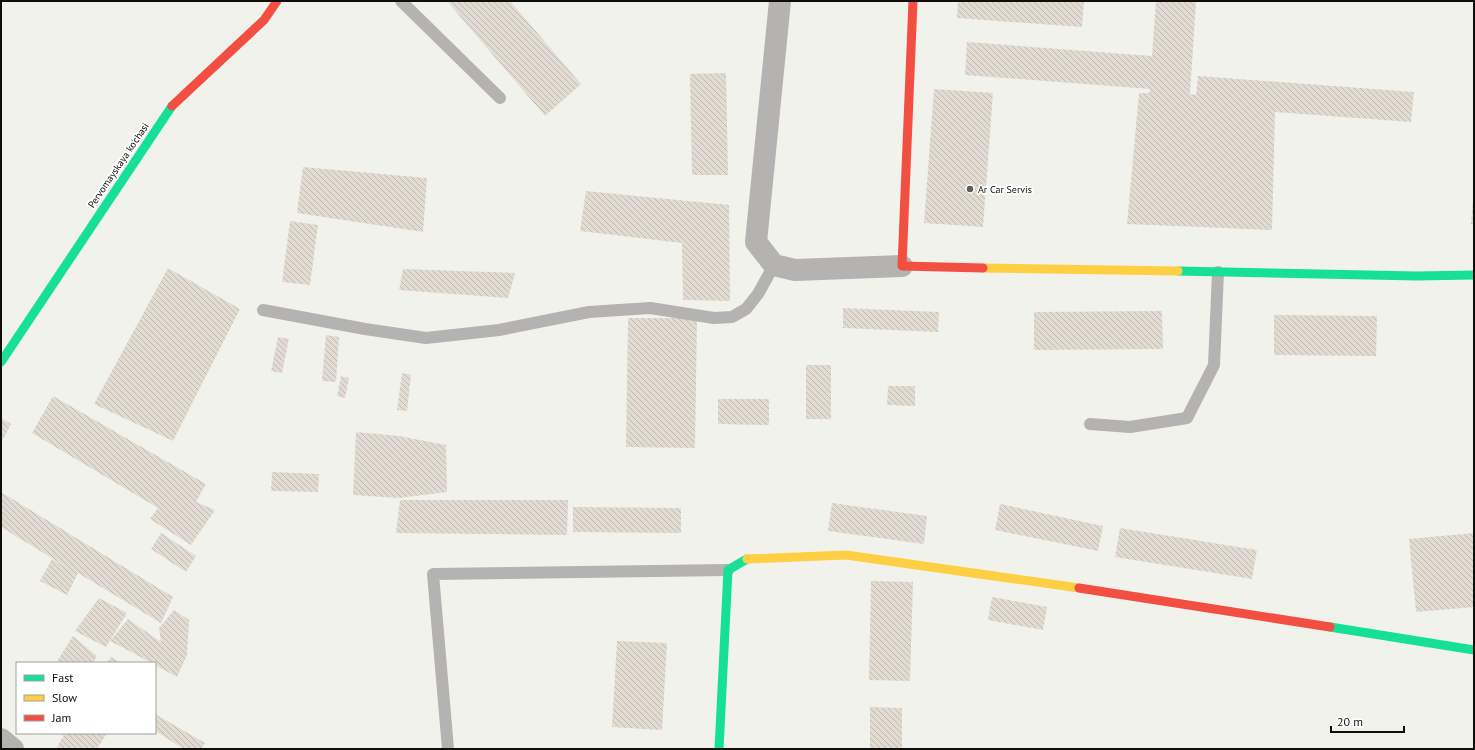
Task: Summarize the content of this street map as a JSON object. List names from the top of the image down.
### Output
{
  "streets": {
    "street": ["Pervomayskaya ko'chasi"]
  },
  "places": ["Ar Car Servis"],
  "legend": ["Fast", "Slow", "Jam"],
  "scale_bar": "20 m"
}
